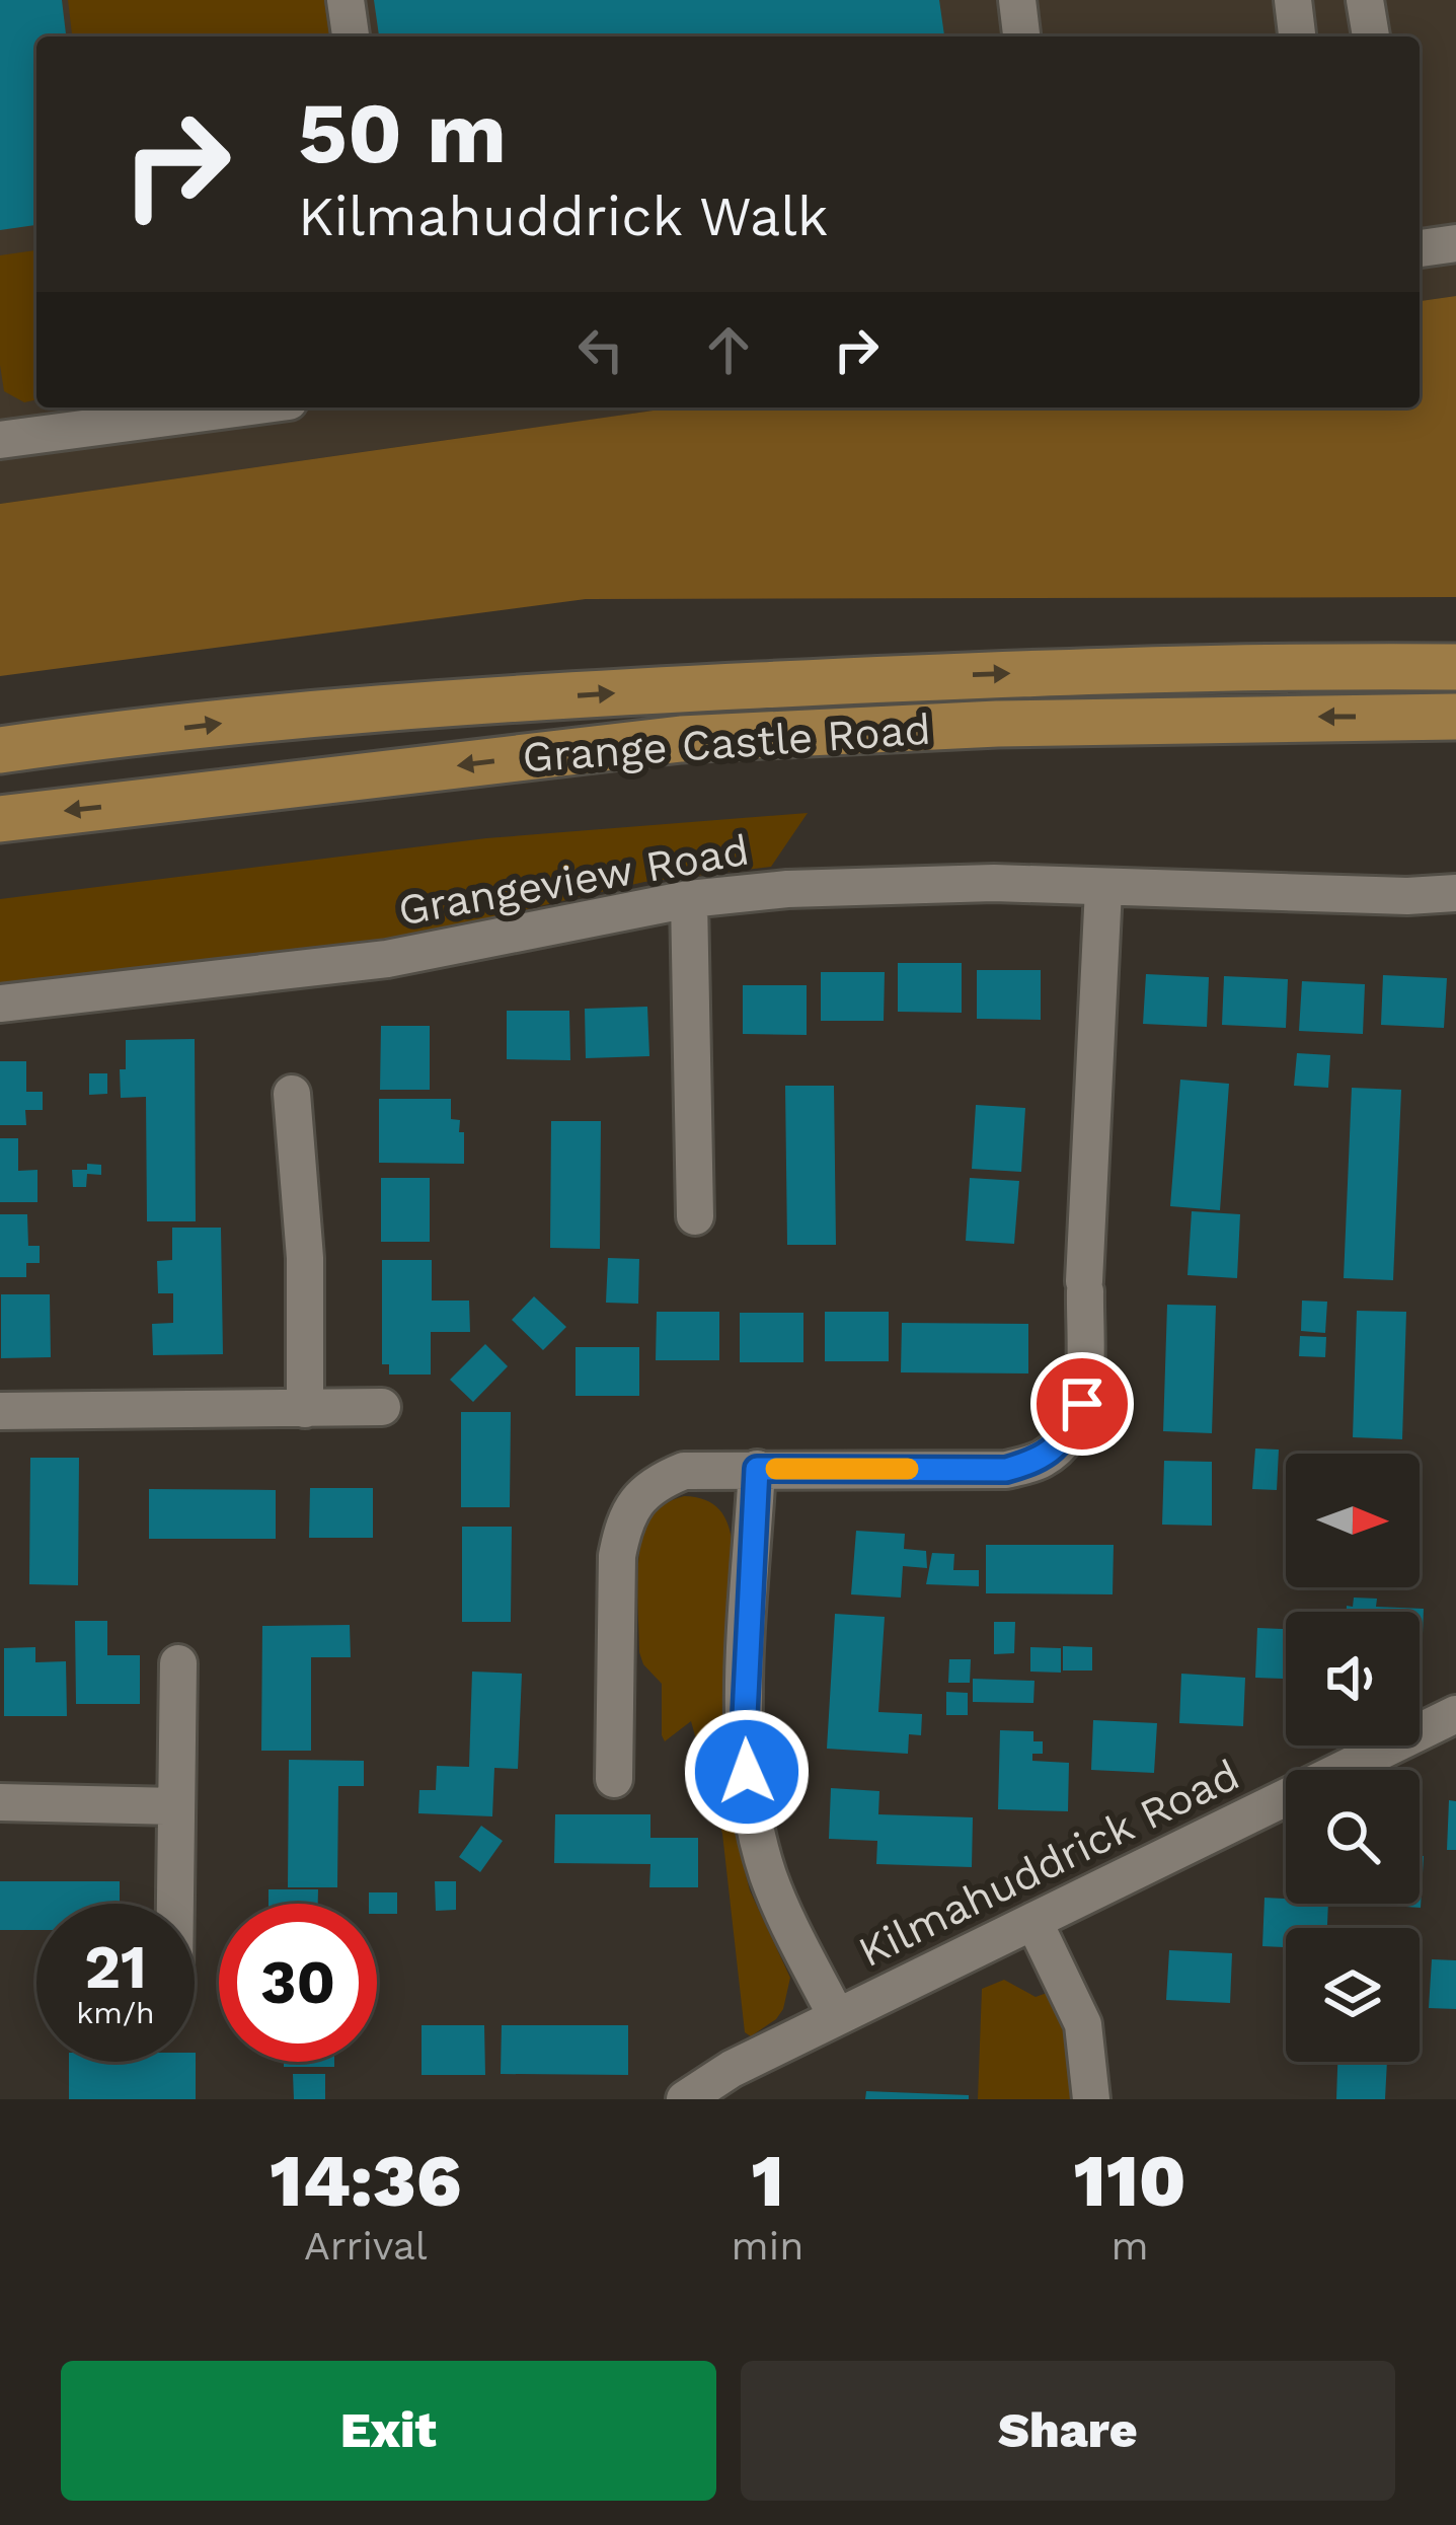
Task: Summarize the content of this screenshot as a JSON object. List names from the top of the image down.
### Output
{
  "streets": {
    "main road": ["Grange Castle Road"],
    "street": ["Grangeview Road", "Kilmahuddrick Road"]
  },
  "north": "right",
  "page": {
    "turn": ["50 m", "Kilmahuddrick Walk"],
    "speed": "21 km/h",
    "limit": "30",
    "eta": [
      "14:36",
      "Arrival",
      "1",
      "min",
      "110",
      "m"
    ],
    "buttons": ["Exit", "Share"]
  }
}
